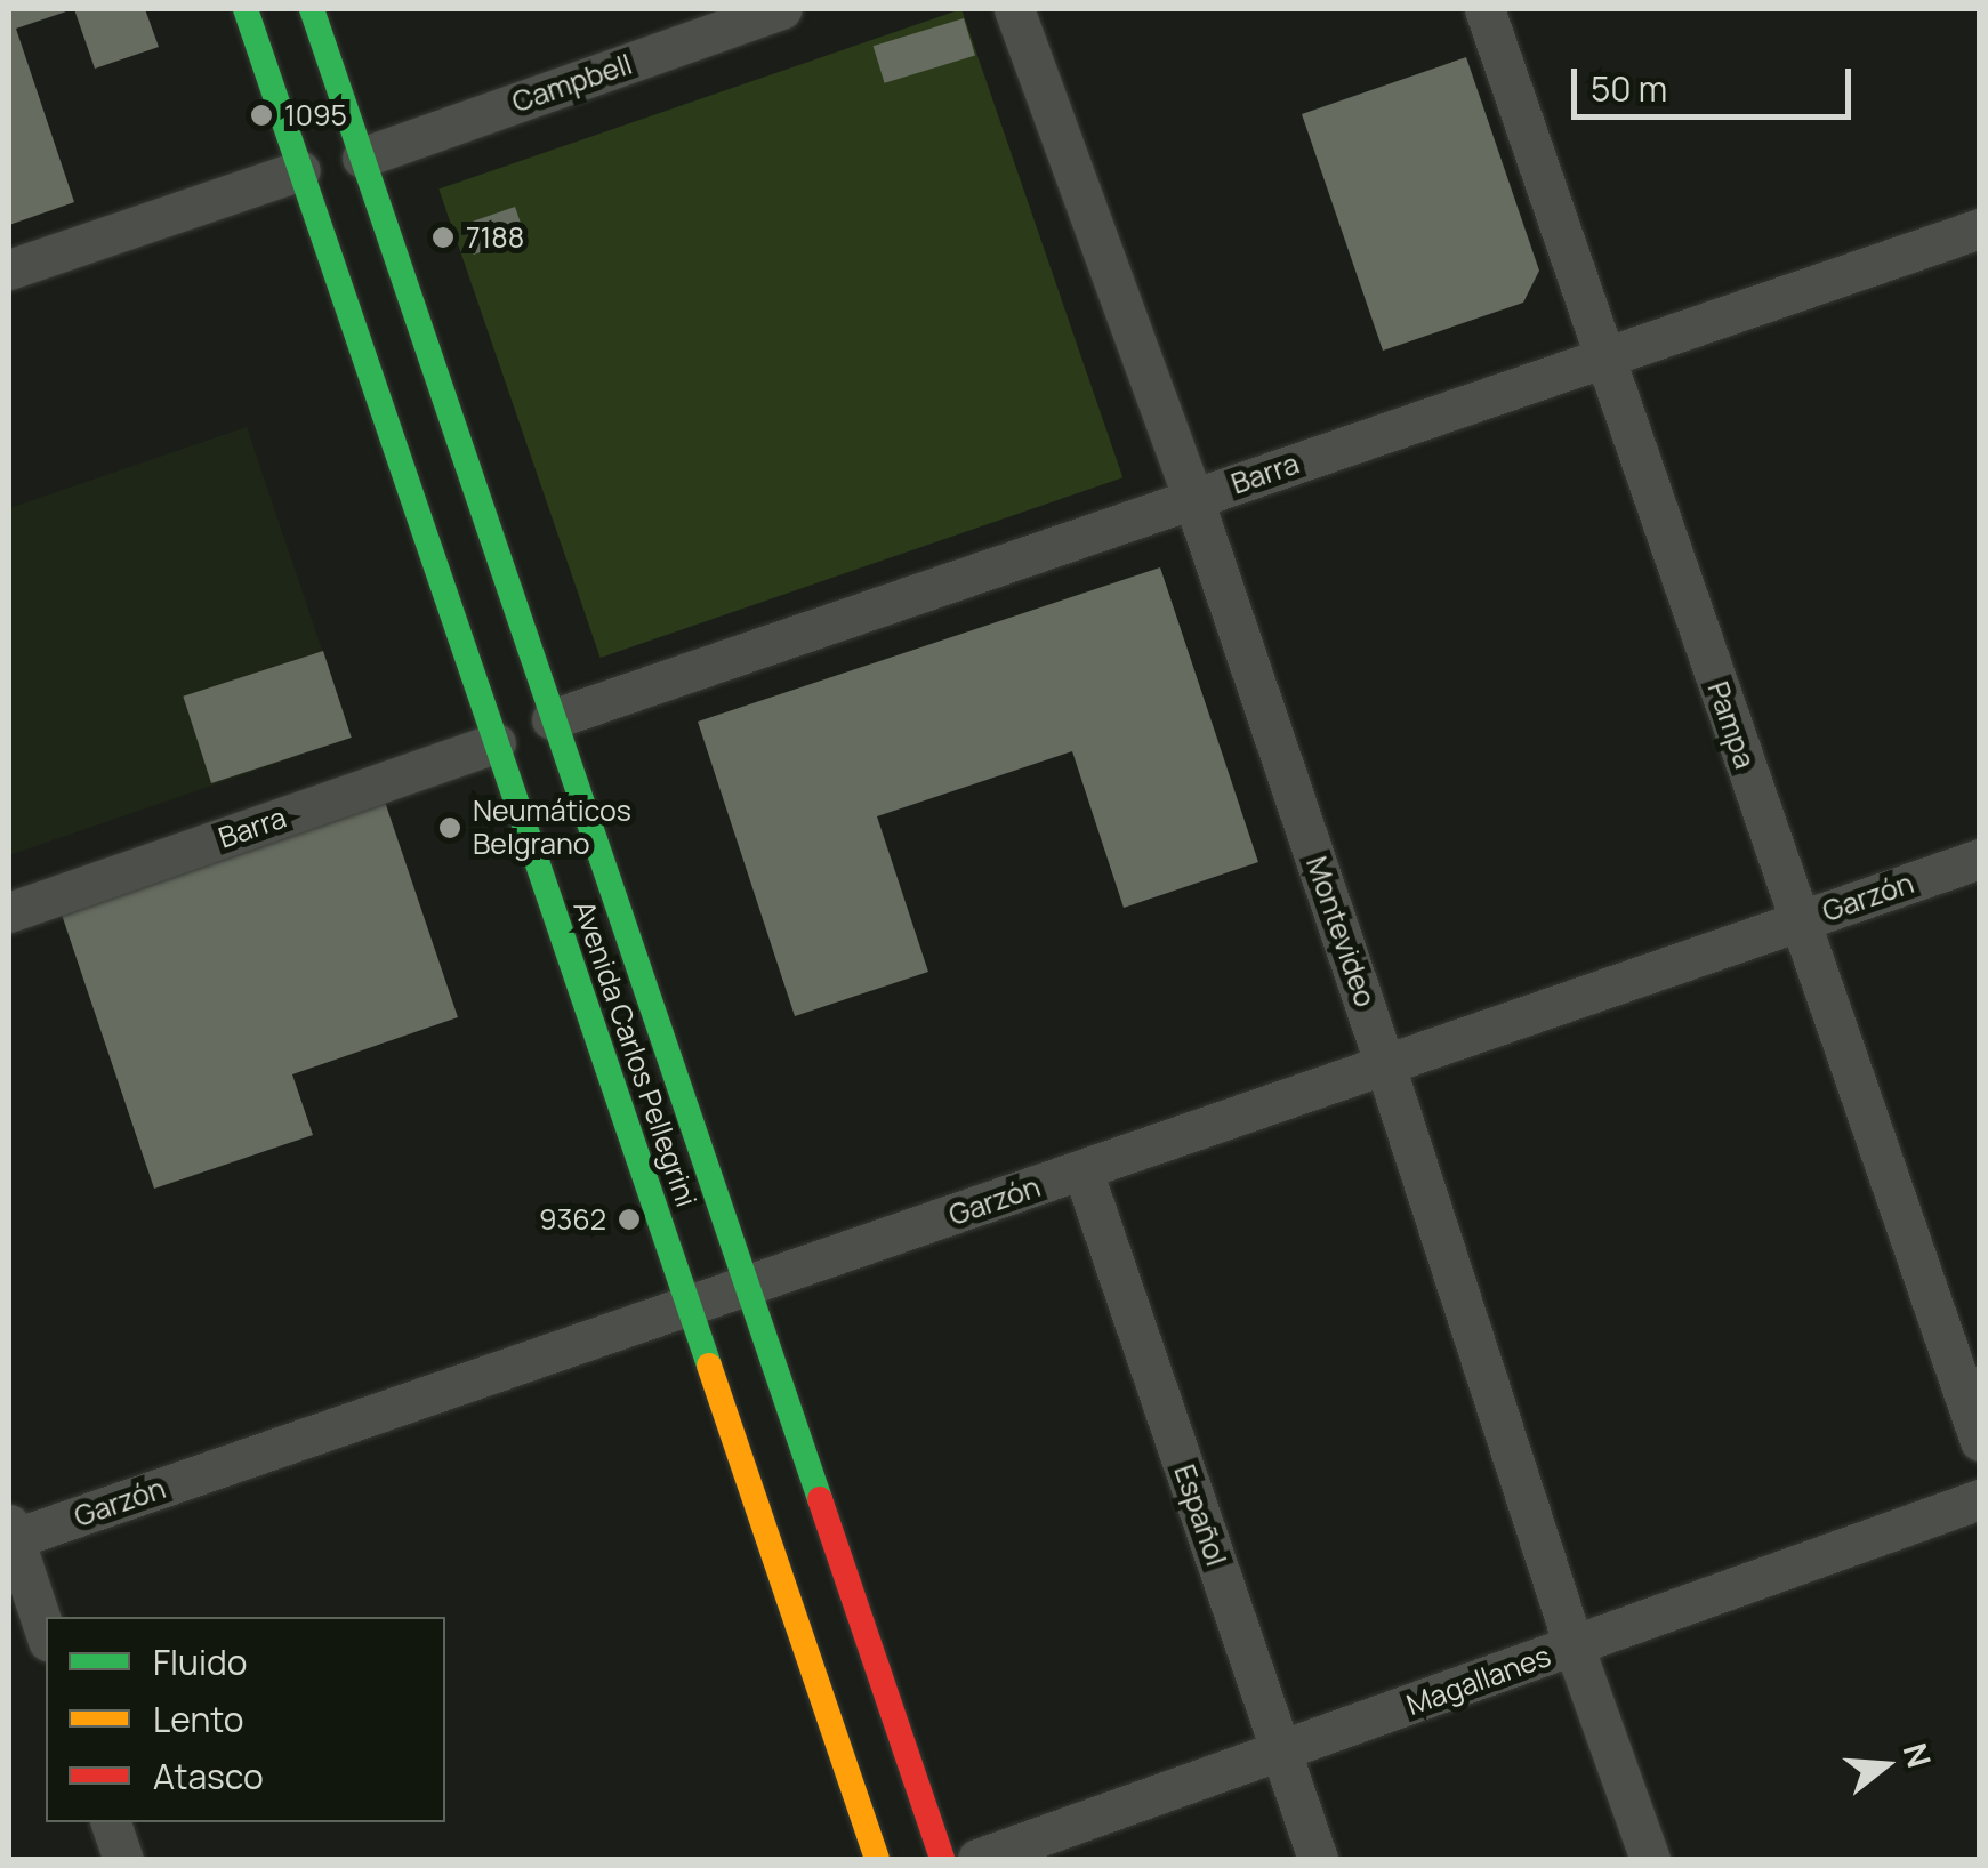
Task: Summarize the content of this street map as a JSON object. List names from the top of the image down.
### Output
{
  "streets": {
    "main road": ["Avenida Carlos Pellegrini"],
    "street": [
      "Campbell",
      "Barra",
      "Pampa",
      "Garzón",
      "Montevideo",
      "Español",
      "Magallanes"
    ]
  },
  "crossings": [
    ["Campbell", "Avenida Carlos Pellegrini"],
    ["Barra", "Pampa"],
    ["Barra", "Montevideo"],
    ["Barra", "Avenida Carlos Pellegrini"],
    ["Pampa", "Garzón"],
    ["Garzón", "Montevideo"],
    ["Garzón", "Avenida Carlos Pellegrini"],
    ["Garzón", "Español"],
    ["Montevideo", "Magallanes"],
    ["Español", "Magallanes"]
  ],
  "places": [
    "1095",
    "7188",
    "Neumáticos Belgrano",
    "9362"
  ],
  "legend": ["Fluido", "Lento", "Atasco"],
  "scale_bar": "50 m",
  "north": "right"
}
